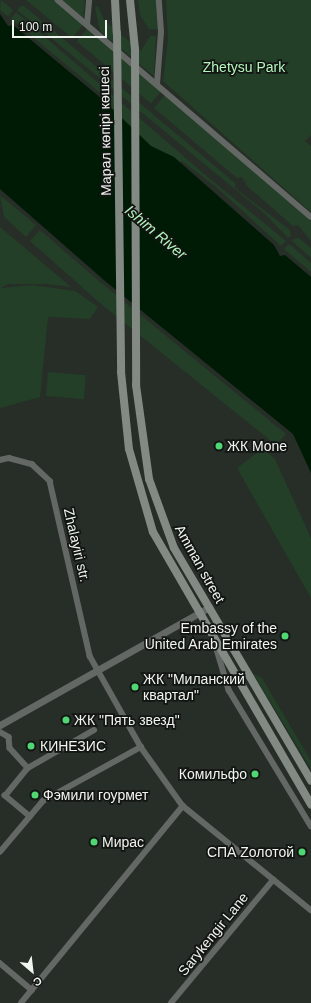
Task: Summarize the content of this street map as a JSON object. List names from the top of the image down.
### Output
{
  "streets": {
    "main road": ["Марал көпірі көшесі", "Amman street"],
    "street": ["Zhalayiri str.", "Sarykengir Lane"]
  },
  "crossings": [
    ["Марал көпірі көшесі", "Amman street"],
    ["Zhalayiri str.", "Sarykengir Lane"]
  ],
  "water": ["Ishim River"],
  "parks": ["Zhetysu Park"],
  "places": [
    "ЖК Mone",
    "Embassy of the United Arab Emirates",
    "ЖК \"Миланский квартал\"",
    "ЖК \"Пять звезд\"",
    "КИНЕЗИС",
    "Комильфо",
    "Фэмили гоурмет",
    "Мирас",
    "СПА Zолотой"
  ],
  "scale_bar": "100 m",
  "north": "bottom right"
}
